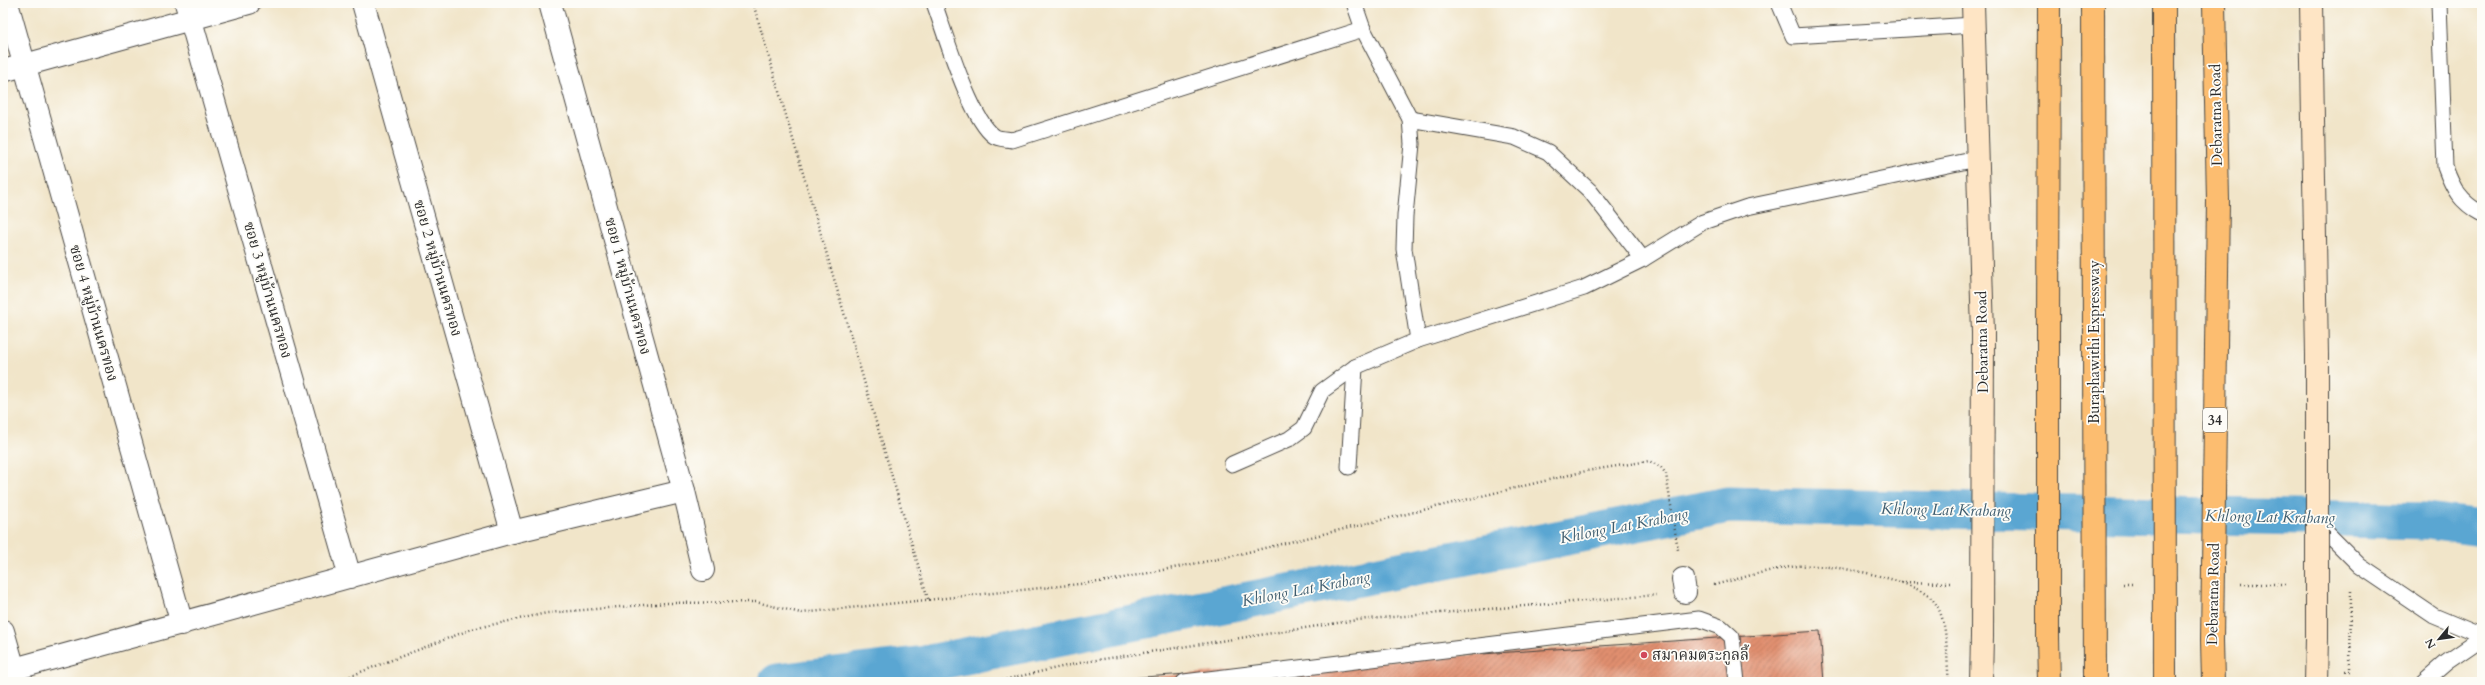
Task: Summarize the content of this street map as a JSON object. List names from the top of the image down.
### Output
{
  "streets": {
    "highway": ["Debaratna Road", "Buraphawithi Expressway", "34"],
    "street": [
      "ซอย 2 หมู่บ้านนครทอง",
      "ซอย 1 หมู่บ้านนครทอง",
      "ซอย 3 หมู่บ้านนครทอง",
      "ซอย 4 หมู่บ้านนครทอง"
    ]
  },
  "water": ["Khlong Lat Krabang"],
  "places": ["สมาคมตระกูลลี้"],
  "north": "bottom left"
}
